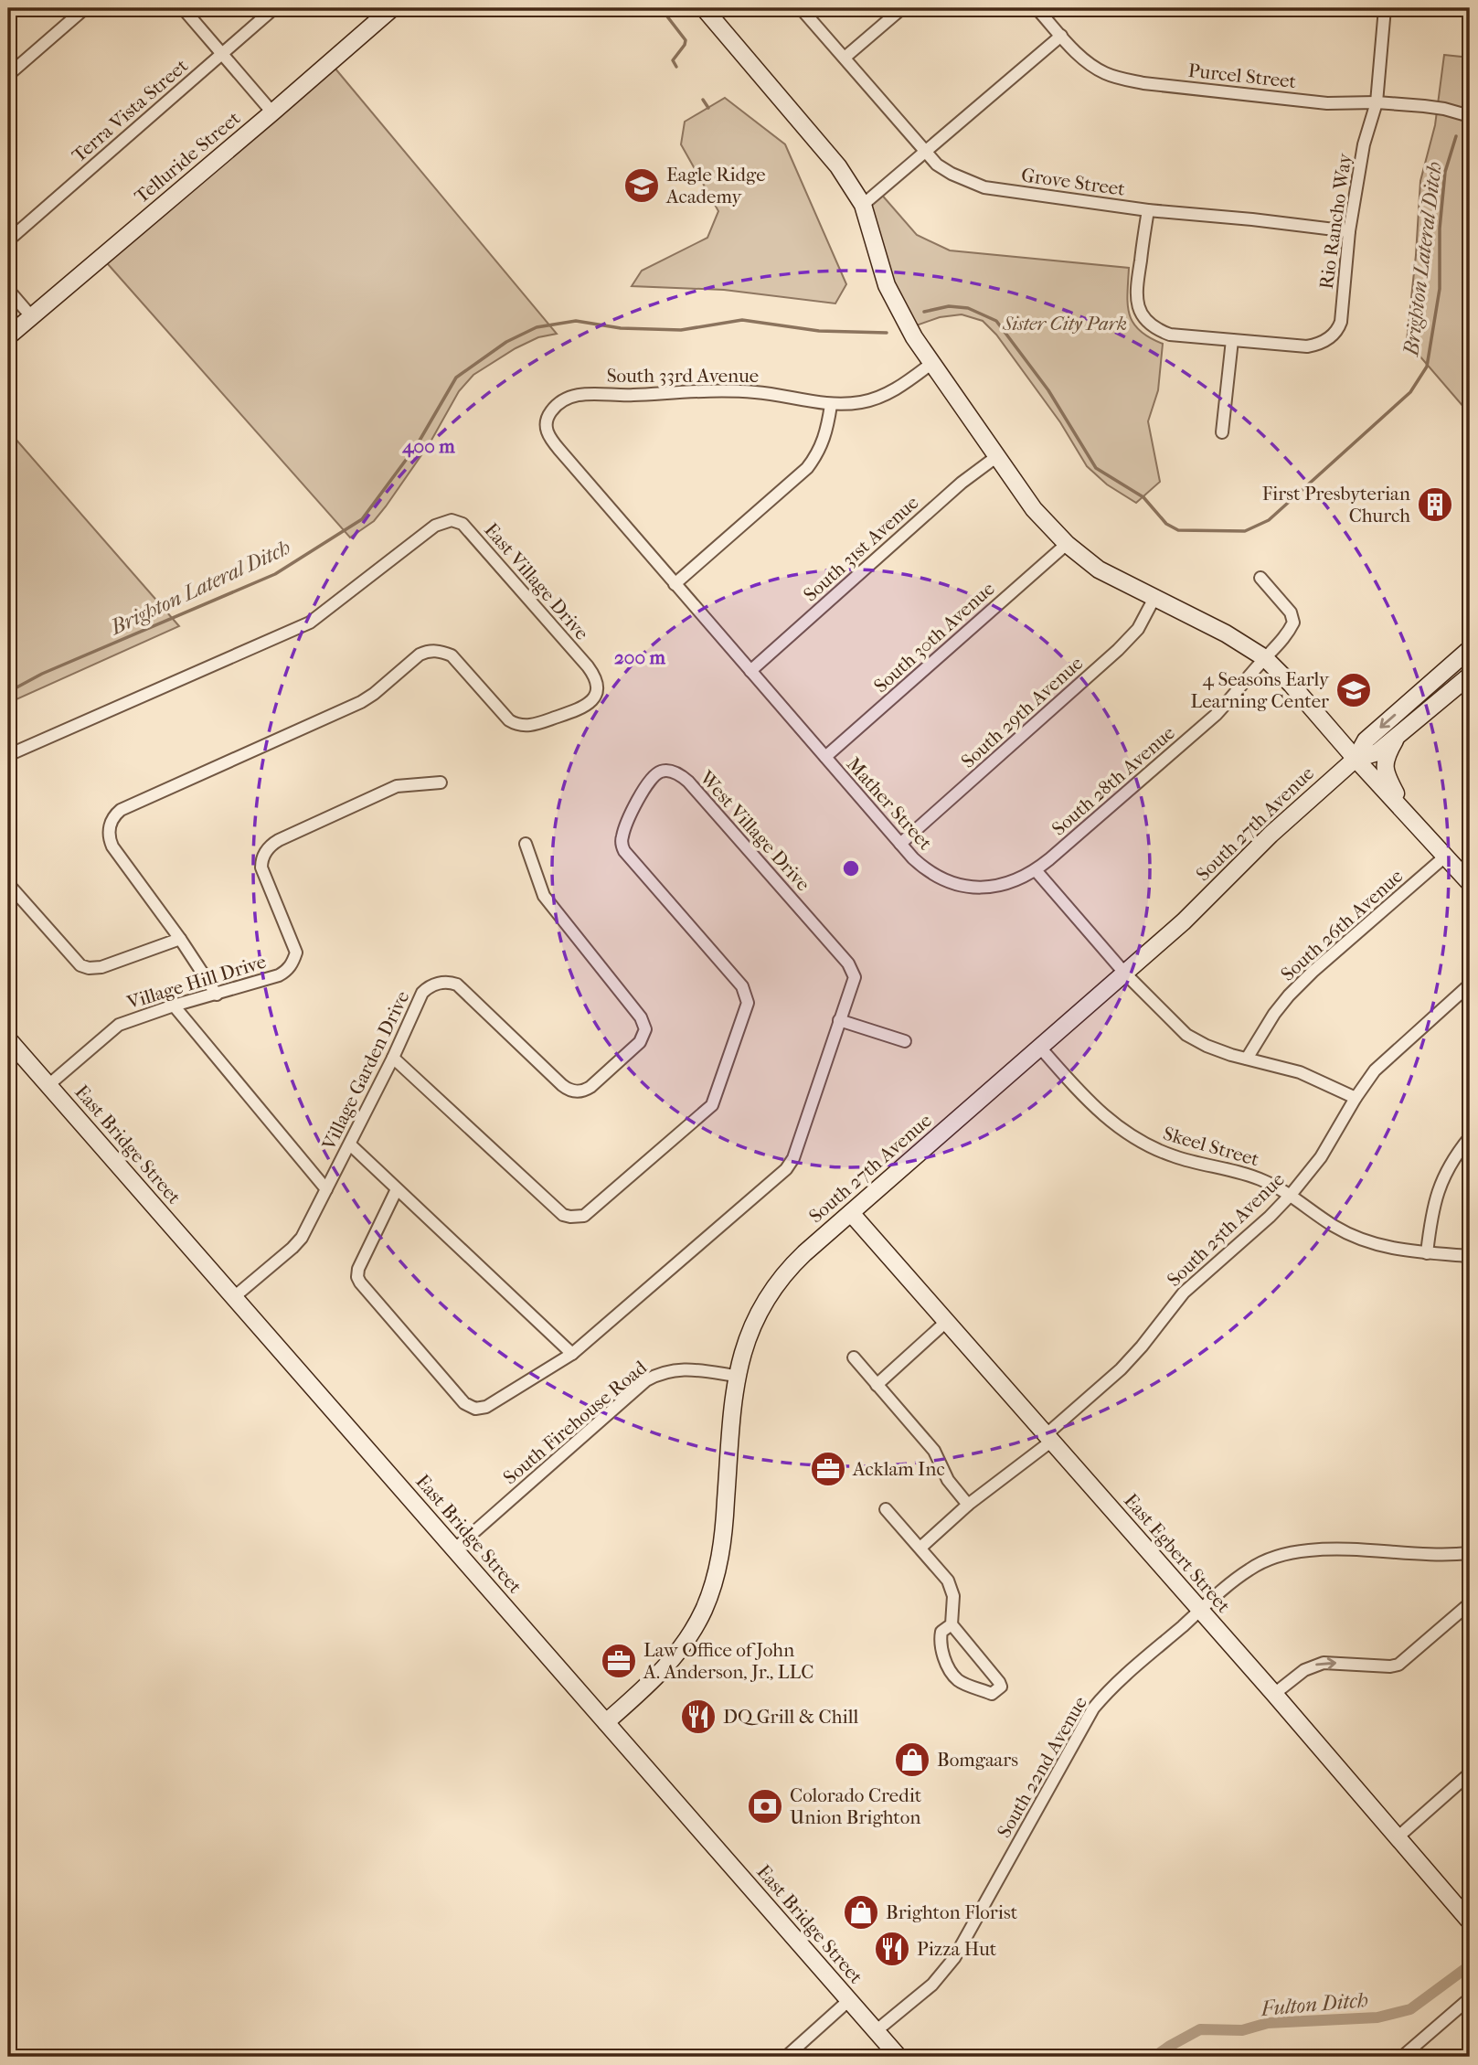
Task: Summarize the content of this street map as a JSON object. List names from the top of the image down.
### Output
{
  "streets": {
    "main road": [
      "Telluride Street",
      "South 27th Avenue",
      "East Bridge Street",
      "East Egbert Street"
    ],
    "street": [
      "Purcel Street",
      "Terra Vista Street",
      "Grove Street",
      "Rio Rancho Way",
      "South 33rd Avenue",
      "South 31st Avenue",
      "East Village Drive",
      "South 30th Avenue",
      "South 29th Avenue",
      "South 28th Avenue",
      "Mather Street",
      "West Village Drive",
      "South 26th Avenue",
      "Village Hill Drive",
      "Village Garden Drive",
      "Skeel Street",
      "South 25th Avenue",
      "South Firehouse Road",
      "South 22nd Avenue"
    ]
  },
  "crossings": [
    ["Purcel Street", "Rio Rancho Way"],
    ["Grove Street", "Rio Rancho Way"],
    ["South 33rd Avenue", "Mather Street"],
    ["South 31st Avenue", "Mather Street"],
    ["East Village Drive", "Village Hill Drive"],
    ["South 30th Avenue", "Mather Street"],
    ["South 29th Avenue", "Mather Street"],
    ["South 28th Avenue", "Mather Street"],
    ["South 27th Avenue", "East Bridge Street"],
    ["South 27th Avenue", "Skeel Street"],
    ["South 27th Avenue", "South Firehouse Road"],
    ["South 27th Avenue", "East Egbert Street"],
    ["West Village Drive", "Village Garden Drive"],
    ["Village Hill Drive", "East Bridge Street"],
    ["Village Garden Drive", "East Bridge Street"],
    ["East Bridge Street", "South Firehouse Road"],
    ["East Bridge Street", "South 22nd Avenue"],
    ["Skeel Street", "South 25th Avenue"],
    ["South 25th Avenue", "East Egbert Street"],
    ["East Egbert Street", "South 22nd Avenue"]
  ],
  "water": ["Brighton Lateral Ditch", "Fulton Ditch"],
  "parks": ["Sister City Park"],
  "places": {
    "school or university": ["Eagle Ridge Academy", "4 Seasons Early Learning Center"],
    "building": ["First Presbyterian Church"],
    "office": ["Acklam Inc", "Law Office of John A. Anderson, Jr., LLC"],
    "restaurant": ["DQ Grill & Chill", "Pizza Hut"],
    "shop": ["Bomgaars", "Brighton Florist"],
    "bank": ["Colorado Credit Union Brighton"]
  },
  "rings": ["400 m", "200 m"]
}
